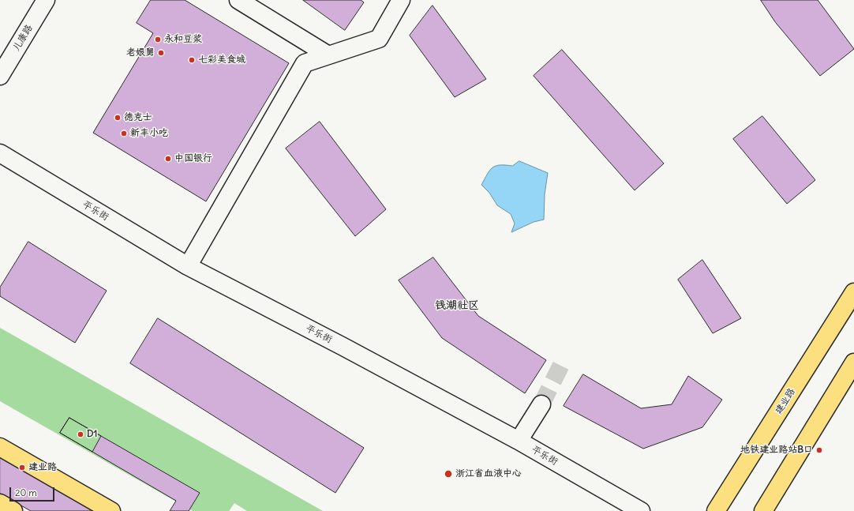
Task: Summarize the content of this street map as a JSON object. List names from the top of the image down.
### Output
{
  "streets": {
    "main road": ["建业路"],
    "street": ["儿康路", "平乐街"]
  },
  "districts": ["钱潮社区"],
  "places": [
    "永和豆浆",
    "老娘舅",
    "七彩美食城",
    "德克士",
    "新丰小吃",
    "中国银行",
    "D1",
    "地铁建业路站B口",
    "建业路",
    "浙江省血液中心"
  ],
  "scale_bar": "20 m"
}
